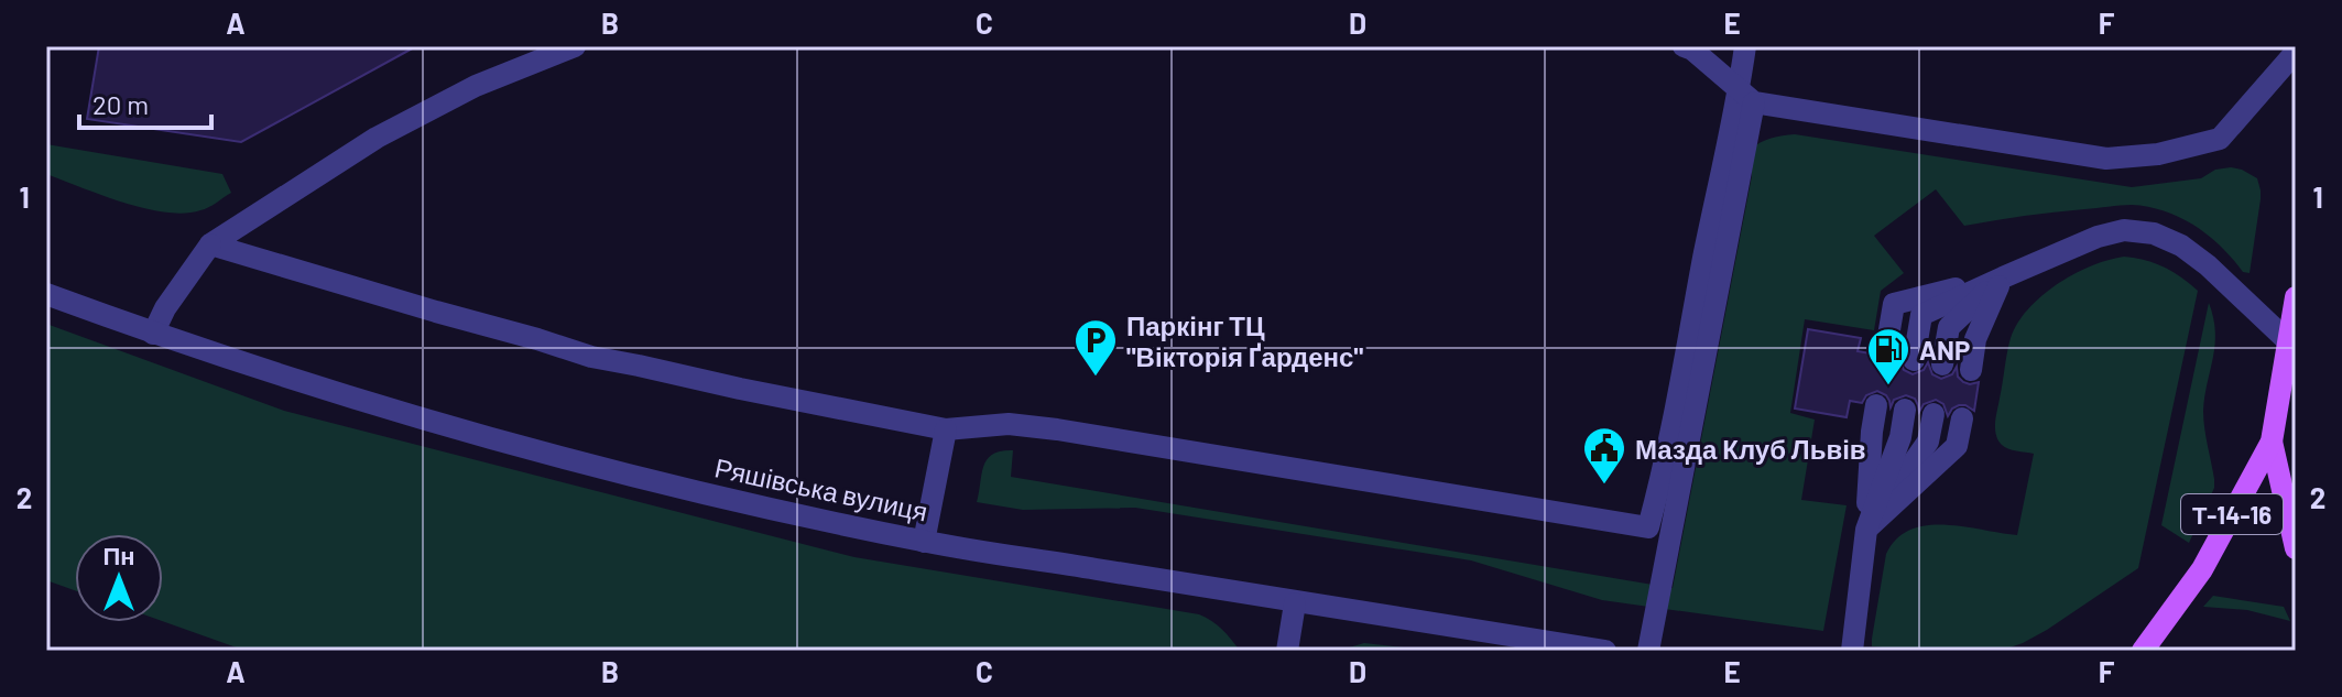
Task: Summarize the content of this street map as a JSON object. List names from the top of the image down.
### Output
{
  "streets": {
    "main road": ["Т-14-16"],
    "street": ["Ряшівська вулиця"]
  },
  "places": {
    "parking": ["Паркінг ТЦ \"Вікторія Ґарденс\""],
    "fuel station": ["ANP"],
    "public building": ["Мазда Клуб Львів"]
  },
  "scale_bar": "20 m",
  "north": "top",
  "grid": {
    "columns": [
      "A",
      "B",
      "C",
      "D",
      "E",
      "F"
    ],
    "rows": ["1", "2"]
  }
}
